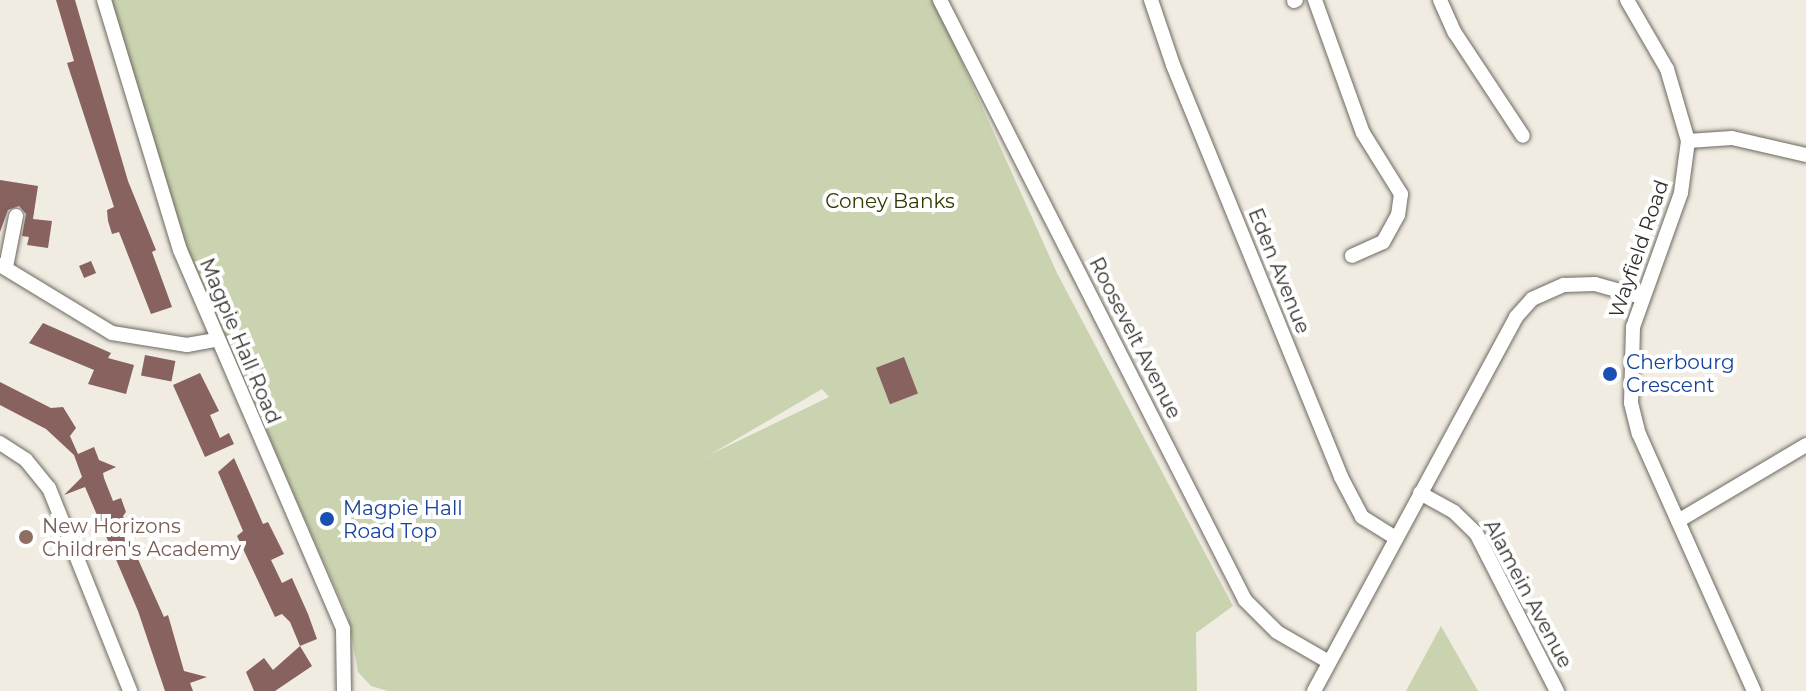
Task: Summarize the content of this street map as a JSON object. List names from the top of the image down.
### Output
{
  "streets": {
    "street": [
      "Wayfield Road",
      "Eden Avenue",
      "Roosevelt Avenue",
      "Magpie Hall Road",
      "Alamein Avenue"
    ]
  },
  "parks": ["Coney Banks"],
  "places": ["Cherbourg Crescent", "Magpie Hall Road Top", "New Horizons Children's Academy"]
}
